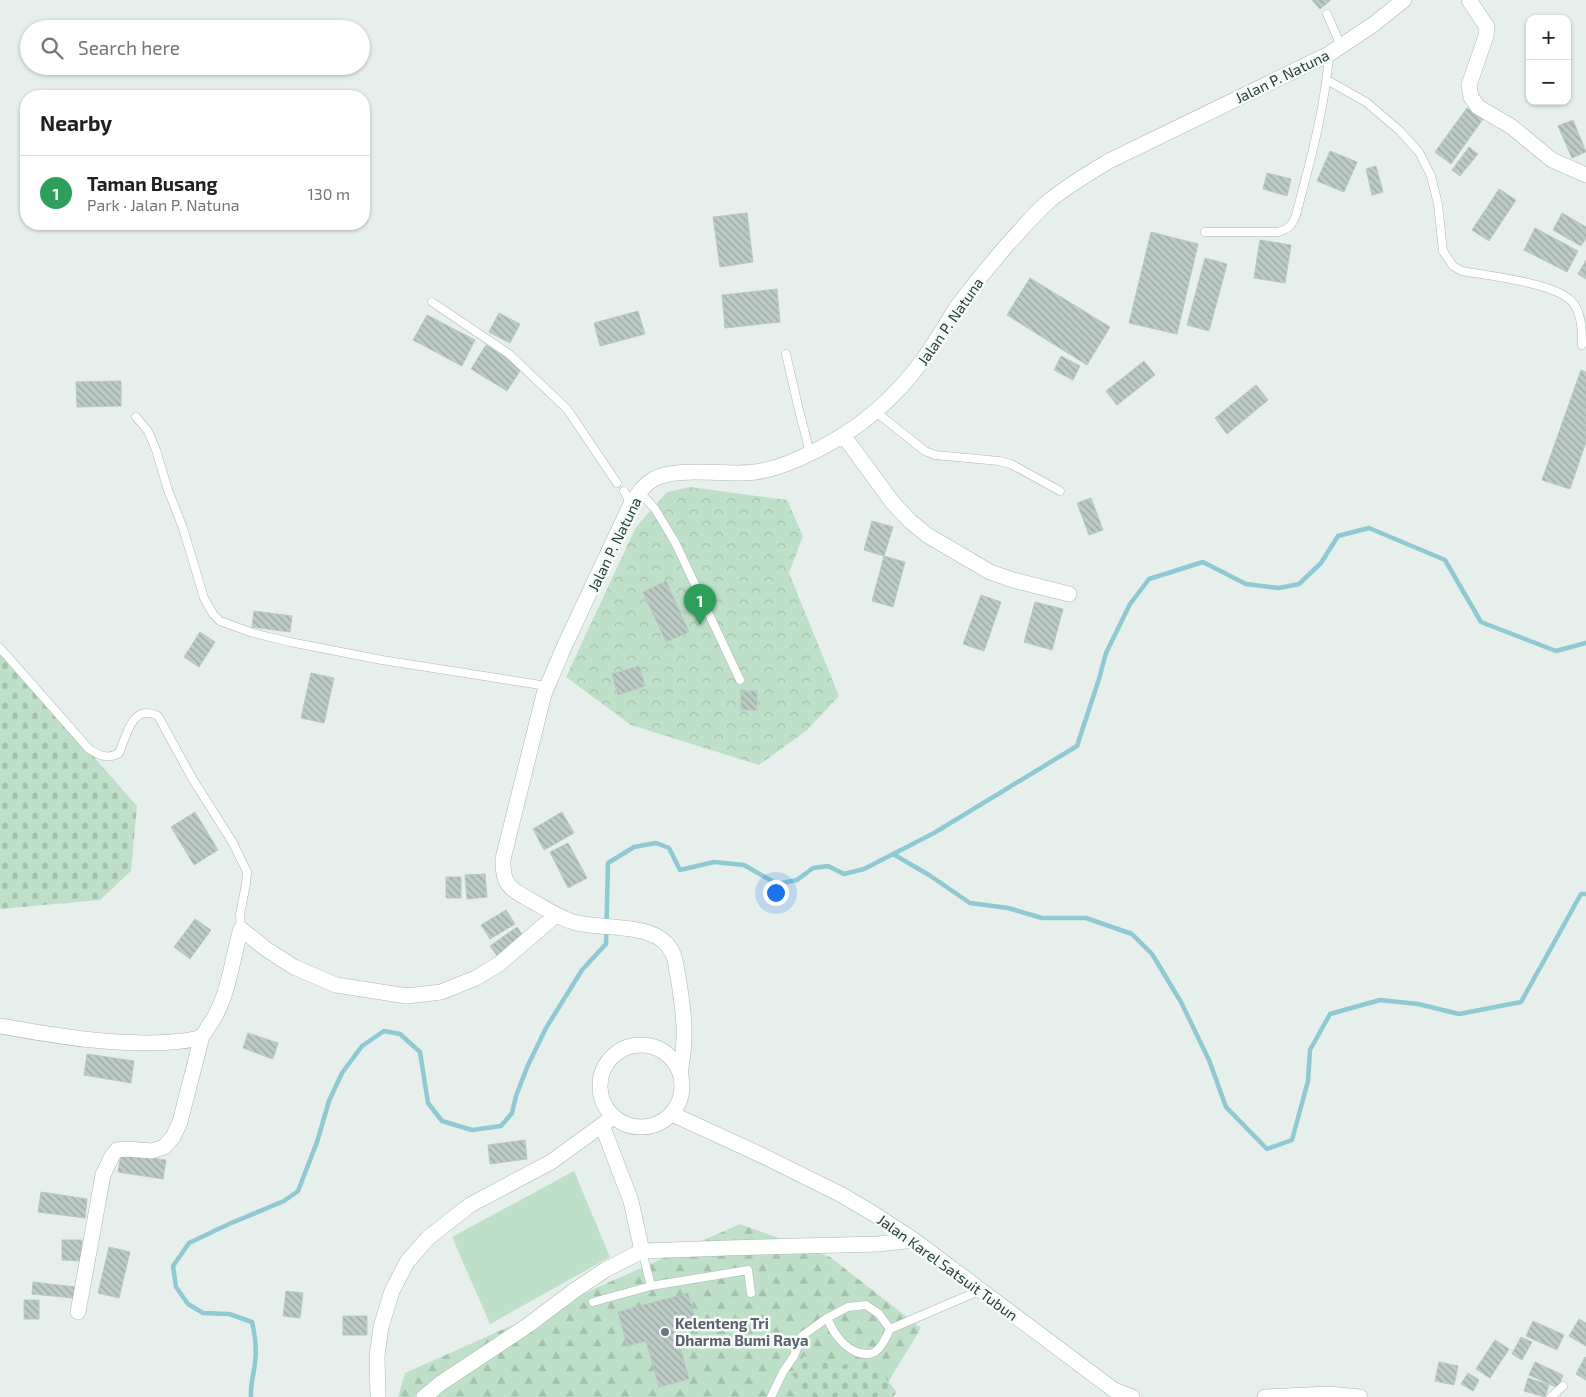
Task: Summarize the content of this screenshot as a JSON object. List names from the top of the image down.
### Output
{
  "streets": {
    "street": ["Jalan P. Natuna", "Jalan Karel Satsuit Tubun"]
  },
  "crossings": [
    ["Jalan P. Natuna", "Jalan Karel Satsuit Tubun"]
  ],
  "places": ["Kelenteng Tri Dharma Bumi Raya"],
  "page": {
    "map_buttons": ["+", "−"],
    "search": "Search here",
    "heading": "Nearby",
    "list": [
      {
        "mark": "1",
        "name": "Taman Busang",
        "note": "Park · Jalan P. Natuna",
        "value": "130 m"
      }
    ],
    "pins": "1"
  }
}
